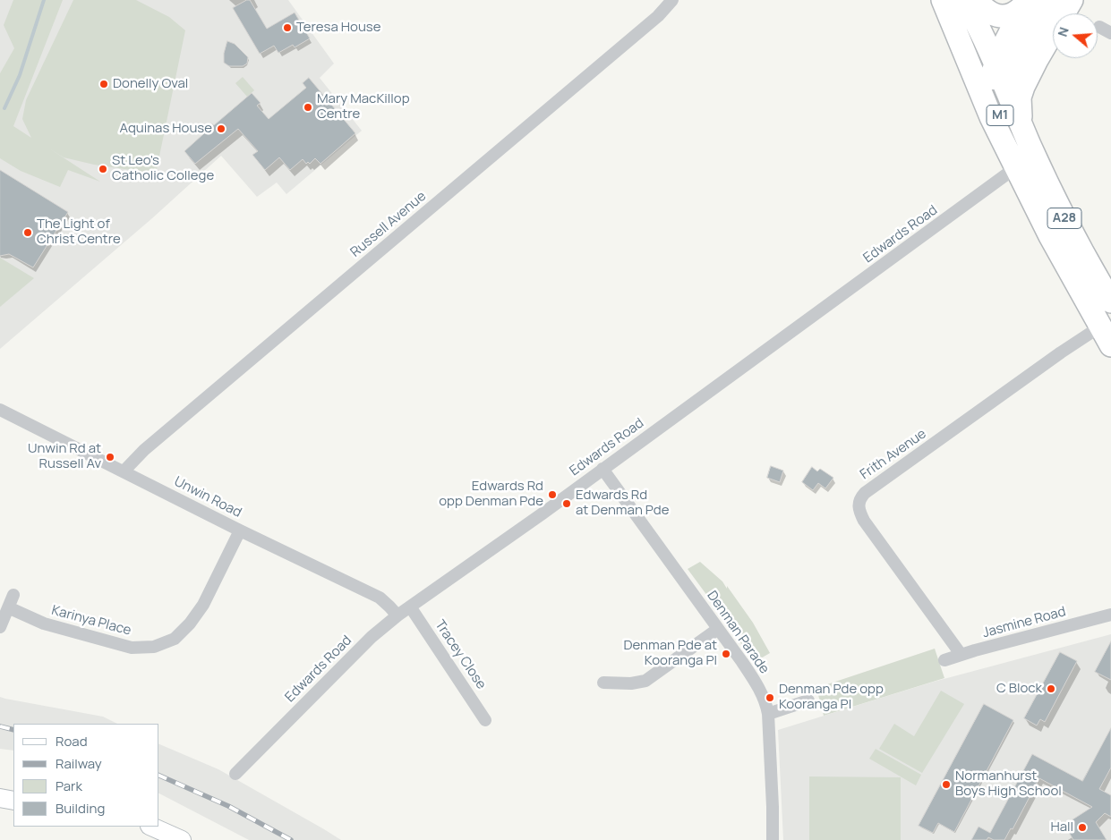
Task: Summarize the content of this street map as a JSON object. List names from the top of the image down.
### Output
{
  "streets": {
    "highway": ["M1", "A28"],
    "street": [
      "Russell Avenue",
      "Edwards Road",
      "Frith Avenue",
      "Unwin Road",
      "Karinya Place",
      "Jasmine Road",
      "Denman Parade",
      "Tracey Close"
    ]
  },
  "crossings": [
    ["M1", "A28"],
    ["M1", "Edwards Road"],
    ["A28", "Edwards Road"],
    ["A28", "Frith Avenue"],
    ["Russell Avenue", "Unwin Road"],
    ["Edwards Road", "Unwin Road"],
    ["Edwards Road", "Denman Parade"],
    ["Edwards Road", "Tracey Close"],
    ["Frith Avenue", "Jasmine Road"],
    ["Unwin Road", "Karinya Place"]
  ],
  "places": [
    "Teresa House",
    "Donelly Oval",
    "Mary MacKillop Centre",
    "Aquinas House",
    "St Leo's Catholic College",
    "The Light of Christ Centre",
    "Unwin Rd at Russell Av",
    "Edwards Rd opp Denman Pde",
    "Edwards Rd at Denman Pde",
    "Denman Pde at Kooranga Pl",
    "C Block",
    "Denman Pde opp Kooranga Pl",
    "Normanhurst Boys High School",
    "Hall"
  ],
  "legend": [
    "Road",
    "Railway",
    "Park",
    "Building"
  ],
  "north": "left"
}
